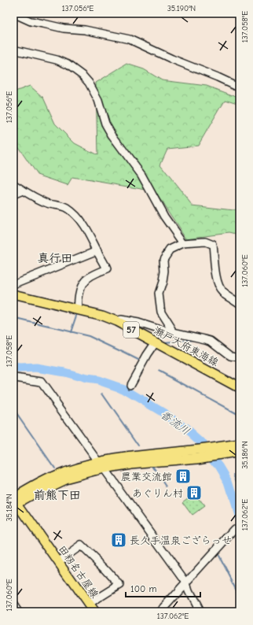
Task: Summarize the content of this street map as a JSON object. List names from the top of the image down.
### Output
{
  "streets": {
    "main road": ["57", "瀬戸大府東海線", "田籾名古屋線"]
  },
  "districts": ["真行田", "前熊下田"],
  "water": ["香流川"],
  "places": {
    "building": ["農業交流館", "あぐりん村", "長久手温泉ござらっせ"]
  },
  "scale_bar": "100 m",
  "coordinates": [
    "137.056°E",
    "35.190°N",
    "137.058°E",
    "137.060°E",
    "35.186°N",
    "35.184°N",
    "137.062°E"
  ]
}
